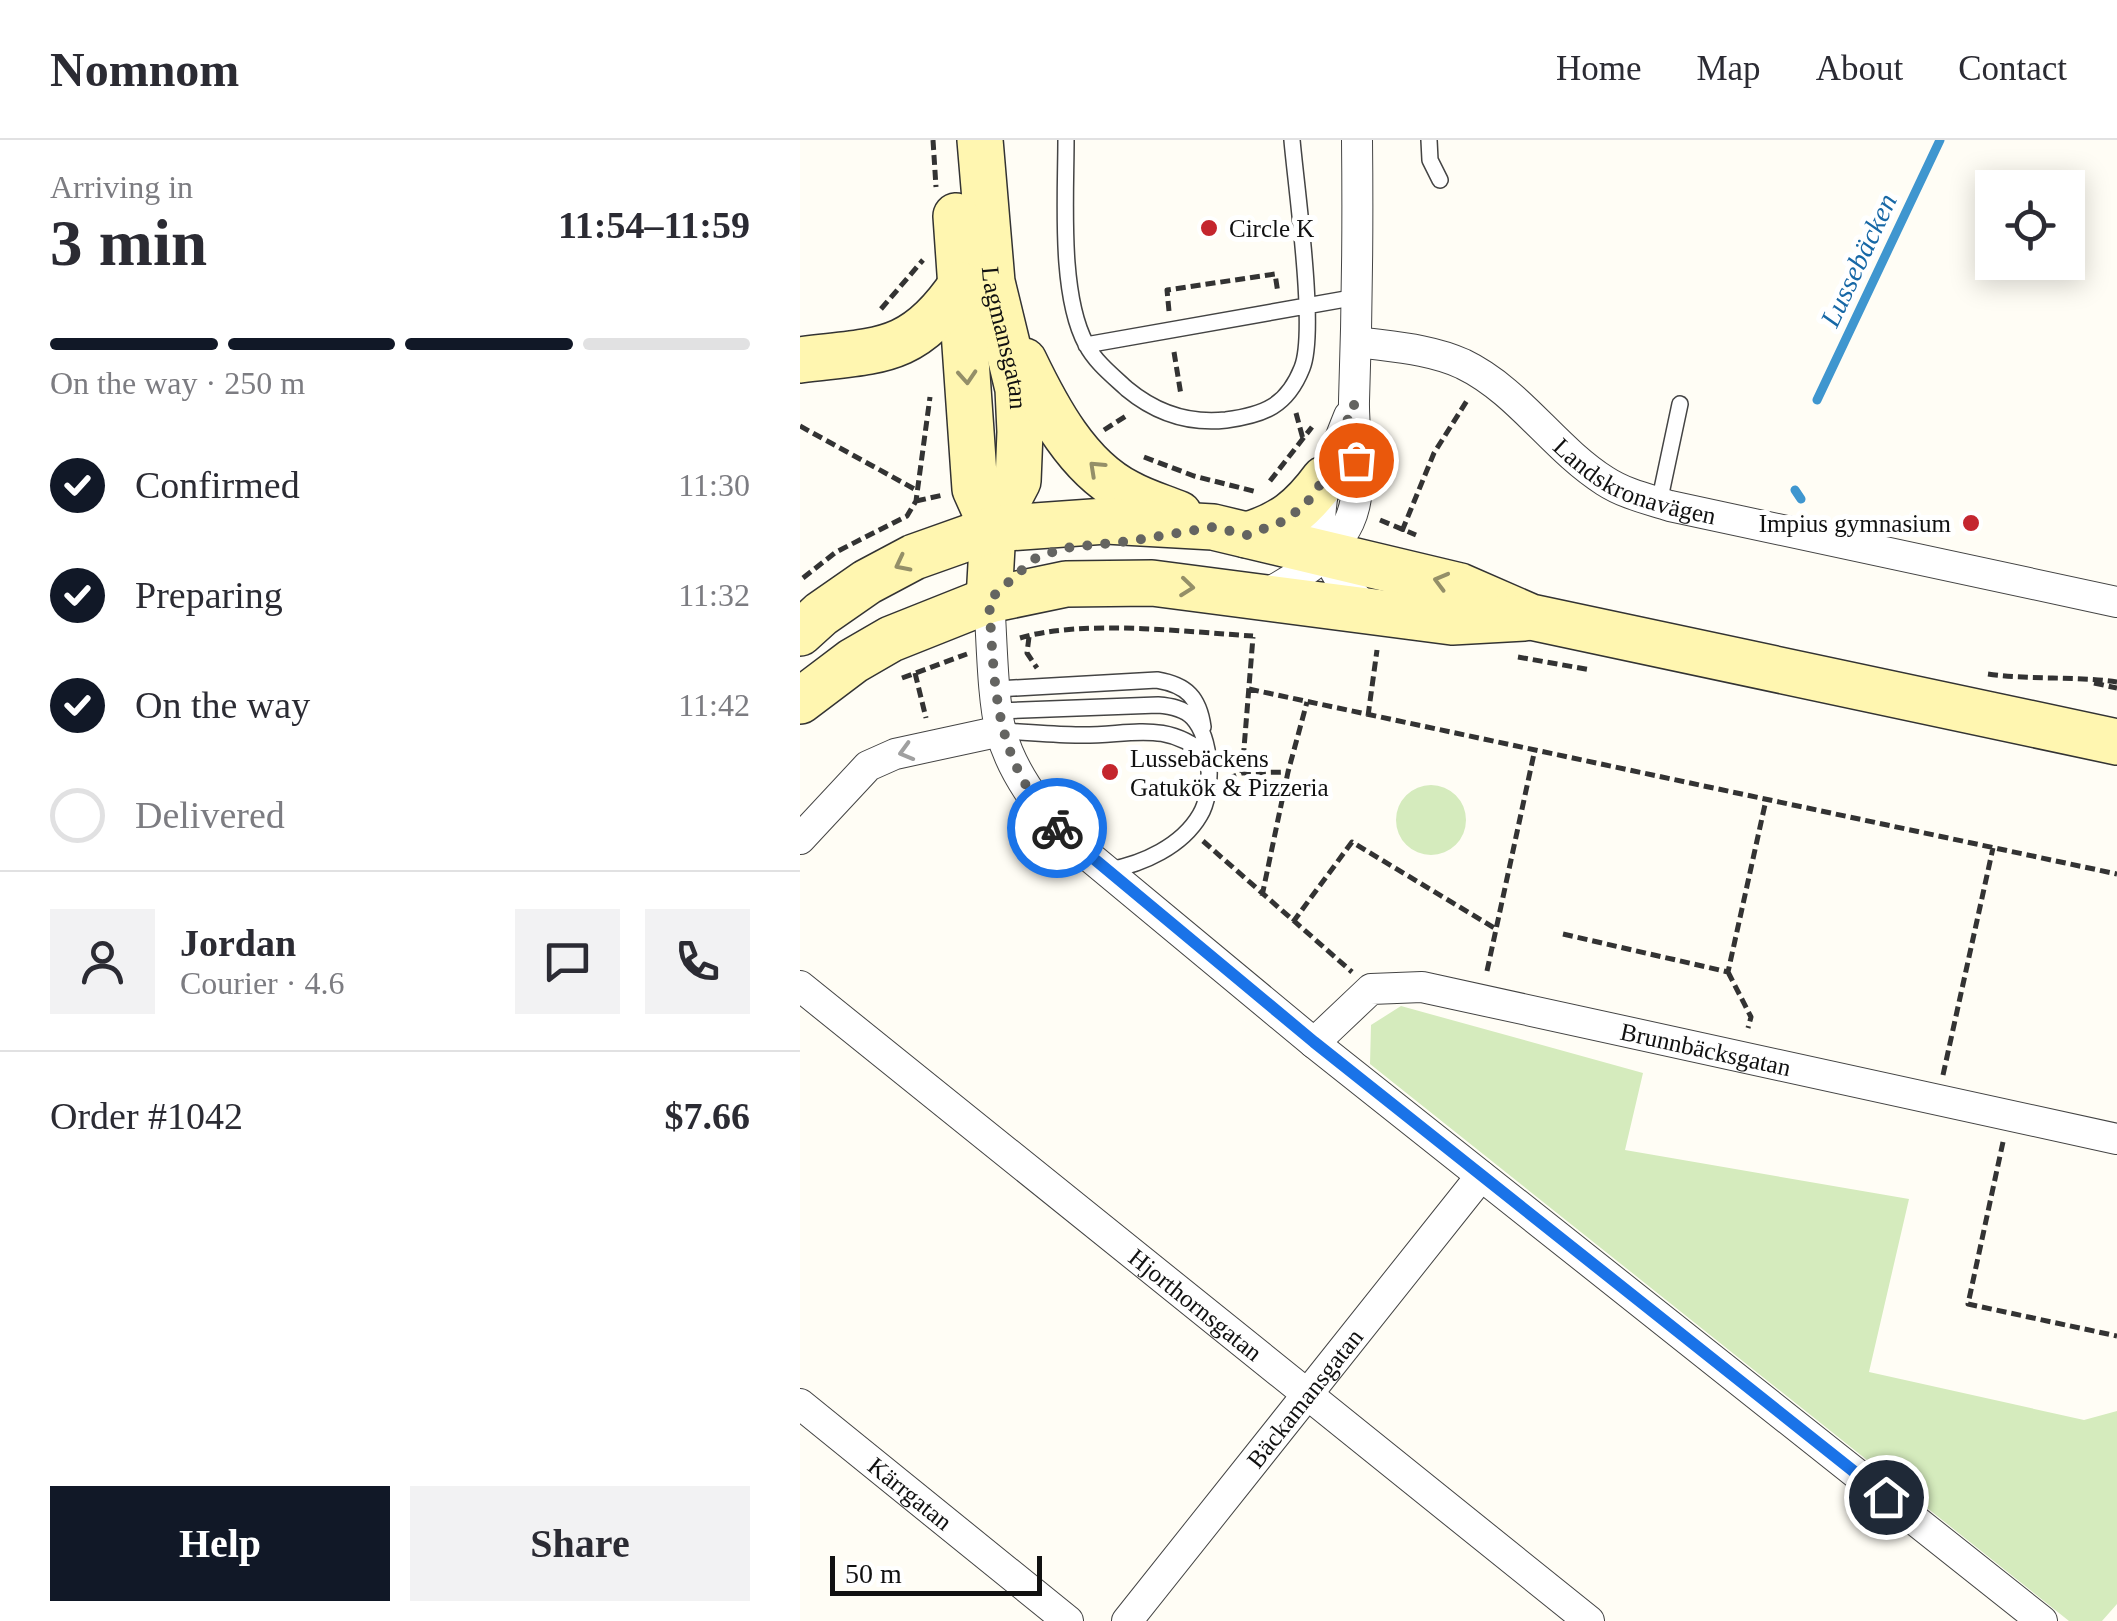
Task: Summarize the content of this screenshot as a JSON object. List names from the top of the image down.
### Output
{
  "streets": {
    "main road": ["Lagmansgatan"],
    "street": [
      "Landskronavägen",
      "Brunnbäcksgatan",
      "Hjorthornsgatan",
      "Bäckamansgatan",
      "Kärrgatan"
    ]
  },
  "crossings": [
    ["Hjorthornsgatan", "Bäckamansgatan"]
  ],
  "water": ["Lussebäcken"],
  "places": ["Circle K", "Impius gymnasium", "Lussebäckens Gatukök & Pizzeria"],
  "scale_bar": "50 m",
  "page": {
    "header": "Nomnom",
    "nav": [
      "Home",
      "Map",
      "About",
      "Contact"
    ],
    "heading": ["3 min", "Arriving in", "11:54–11:59"],
    "panel": [
      "Jordan",
      "Courier · 4.6",
      "Order #1042",
      "$7.66"
    ],
    "bar": "On the way · 250 m",
    "list": [
      ["Confirmed", "11:30"],
      ["Preparing", "11:32"],
      ["On the way", "11:42"],
      "Delivered"
    ],
    "buttons": ["Help", "Share"],
    "scale": "50 m"
  }
}
